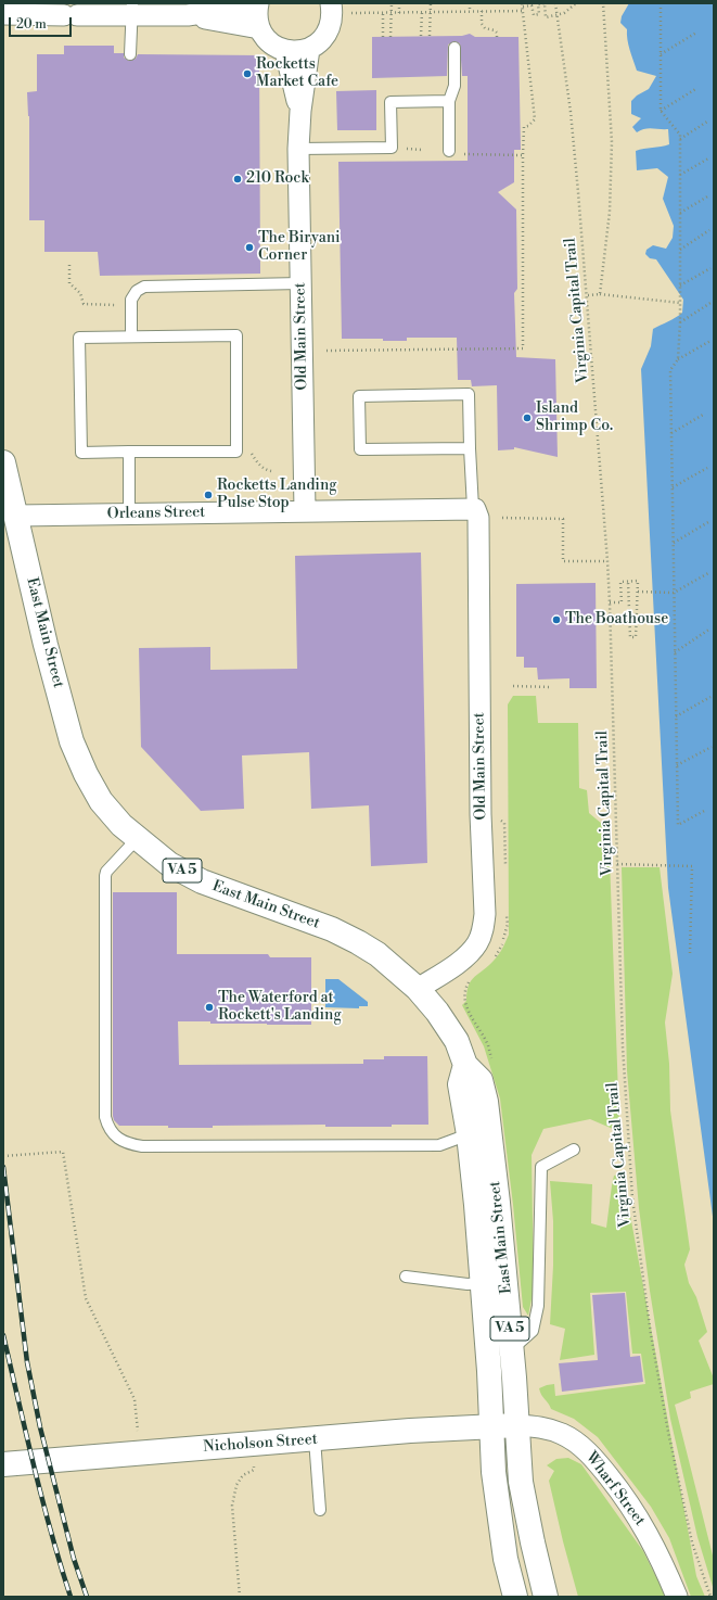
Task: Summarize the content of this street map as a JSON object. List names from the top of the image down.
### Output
{
  "streets": {
    "main road": ["East Main Street", "VA 5", "Nicholson Street"],
    "street": ["Old Main Street", "Orleans Street", "Wharf Street"],
    "path": ["Virginia Capital Trail"]
  },
  "crossings": [
    ["Old Main Street", "Orleans Street"],
    ["Old Main Street", "East Main Street"],
    ["Orleans Street", "East Main Street"],
    ["East Main Street", "Nicholson Street"],
    ["East Main Street", "Wharf Street"],
    ["Nicholson Street", "Wharf Street"]
  ],
  "places": [
    "Rocketts Market Cafe",
    "210 Rock",
    "The Biryani Corner",
    "Island Shrimp Co.",
    "Rocketts Landing Pulse Stop",
    "The Boathouse",
    "The Waterford at Rockett's Landing"
  ],
  "scale_bar": "20 m"
}
